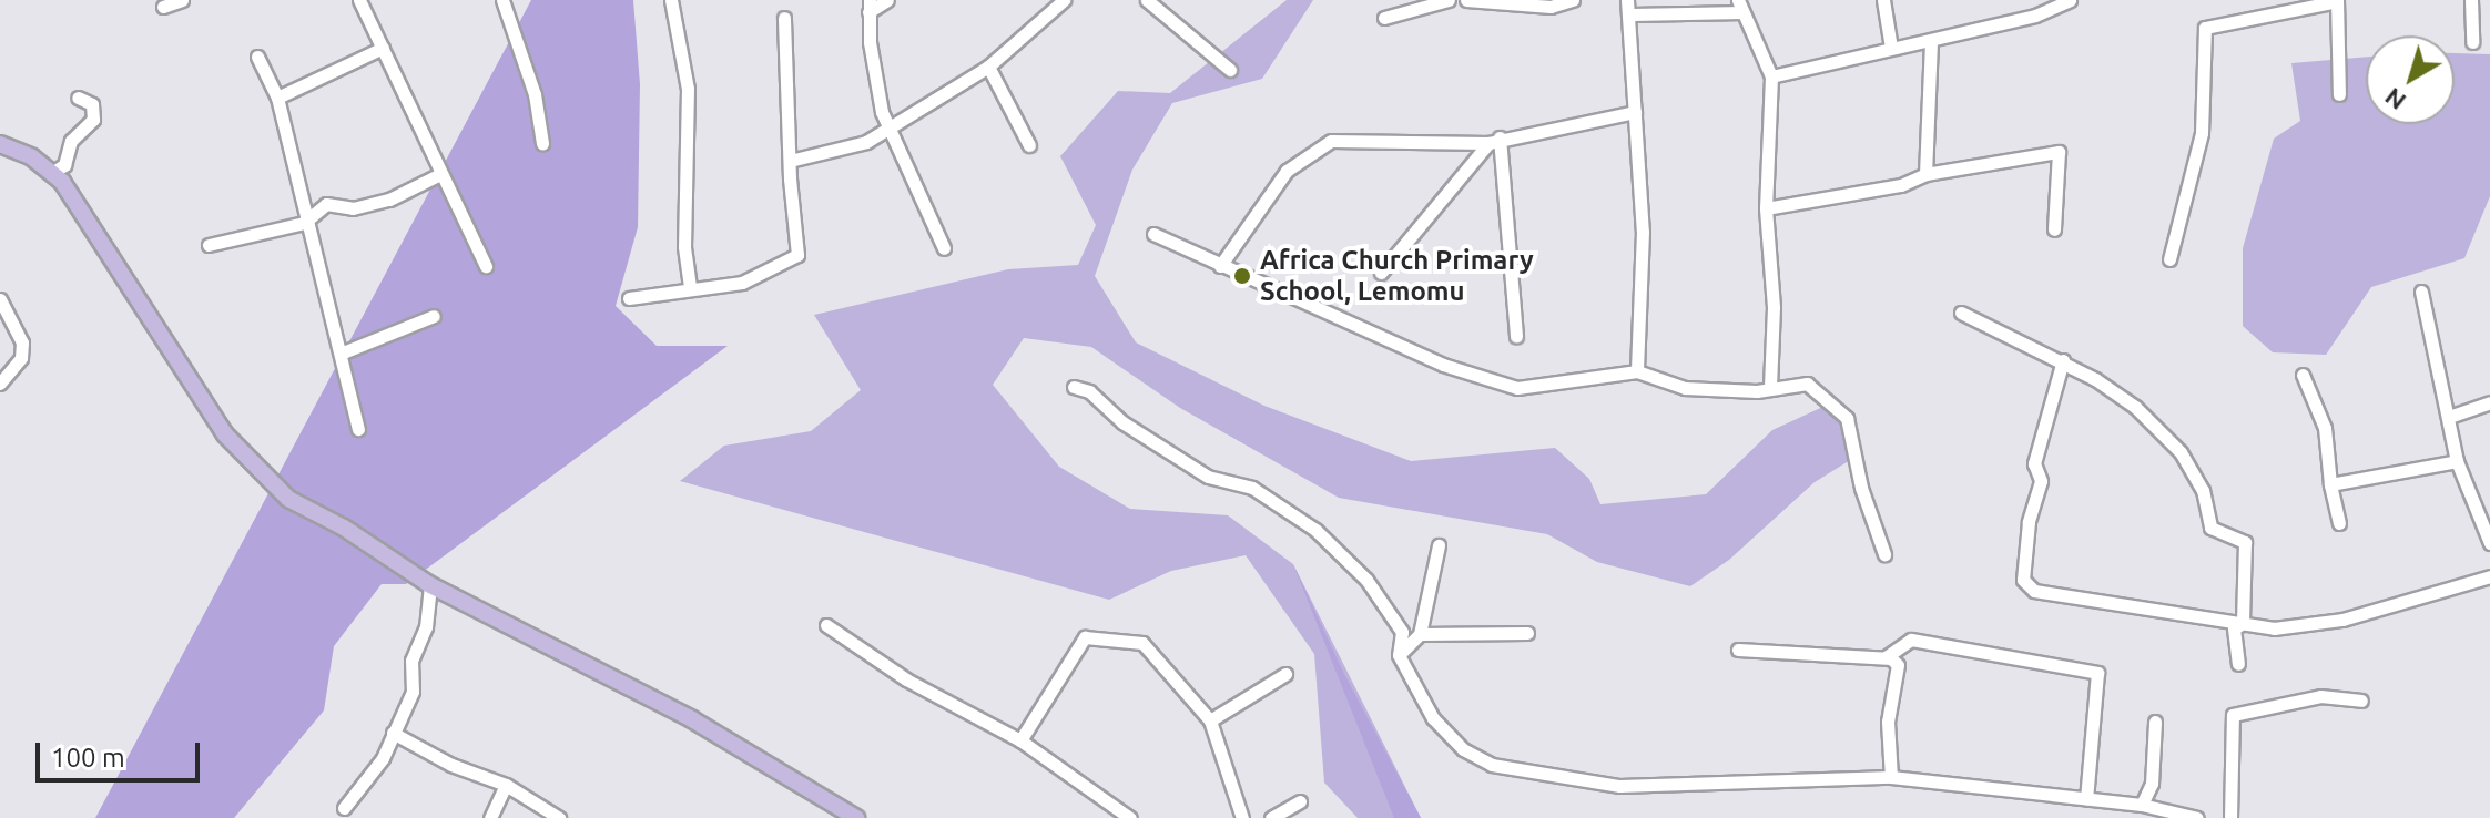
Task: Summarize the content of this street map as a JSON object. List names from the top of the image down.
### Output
{
  "places": ["Africa Church Primary School, Lemomu"],
  "scale_bar": "100 m",
  "north": "bottom left"
}
